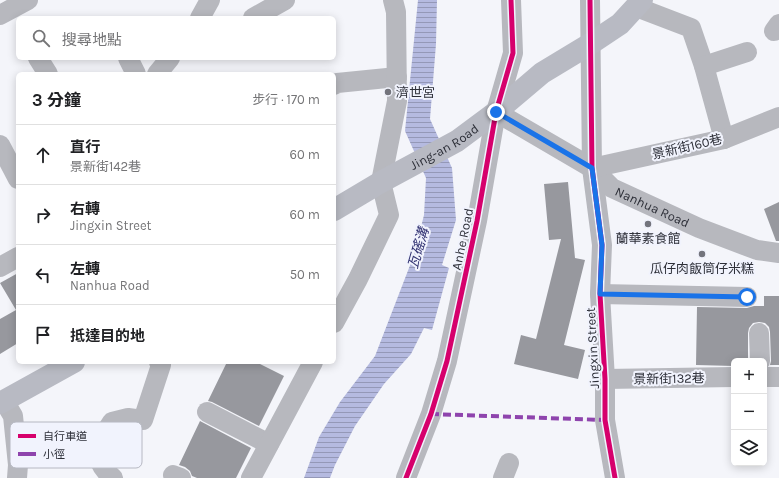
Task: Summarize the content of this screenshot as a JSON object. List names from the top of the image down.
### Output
{
  "streets": {
    "main road": ["Jing-an Road"],
    "street": [
      "景新街160巷",
      "Nanhua Road",
      "Anhe Road",
      "Jingxin Street",
      "景新街132巷"
    ]
  },
  "crossings": [
    ["Jing-an Road", "Nanhua Road"],
    ["Jing-an Road", "Anhe Road"],
    ["Jing-an Road", "Jingxin Street"],
    ["景新街160巷", "Nanhua Road"],
    ["景新街160巷", "Jingxin Street"],
    ["Nanhua Road", "Anhe Road"],
    ["Nanhua Road", "Jingxin Street"],
    ["Jingxin Street", "景新街132巷"]
  ],
  "water": ["瓦磘溝"],
  "places": ["濟世宮", "蘭華素食館", "瓜仔肉飯筒仔米糕"],
  "legend": ["自行車道", "小徑"],
  "page": {
    "search": "搜尋地點",
    "heading": ["3 分鐘", "步行 · 170 m"],
    "list": [
      ["直行", "景新街142巷", "60 m"],
      ["右轉", "Jingxin Street", "60 m"],
      ["左轉", "Nanhua Road", "50 m"],
      "抵達目的地"
    ],
    "map_buttons": ["+", "−"]
  }
}
